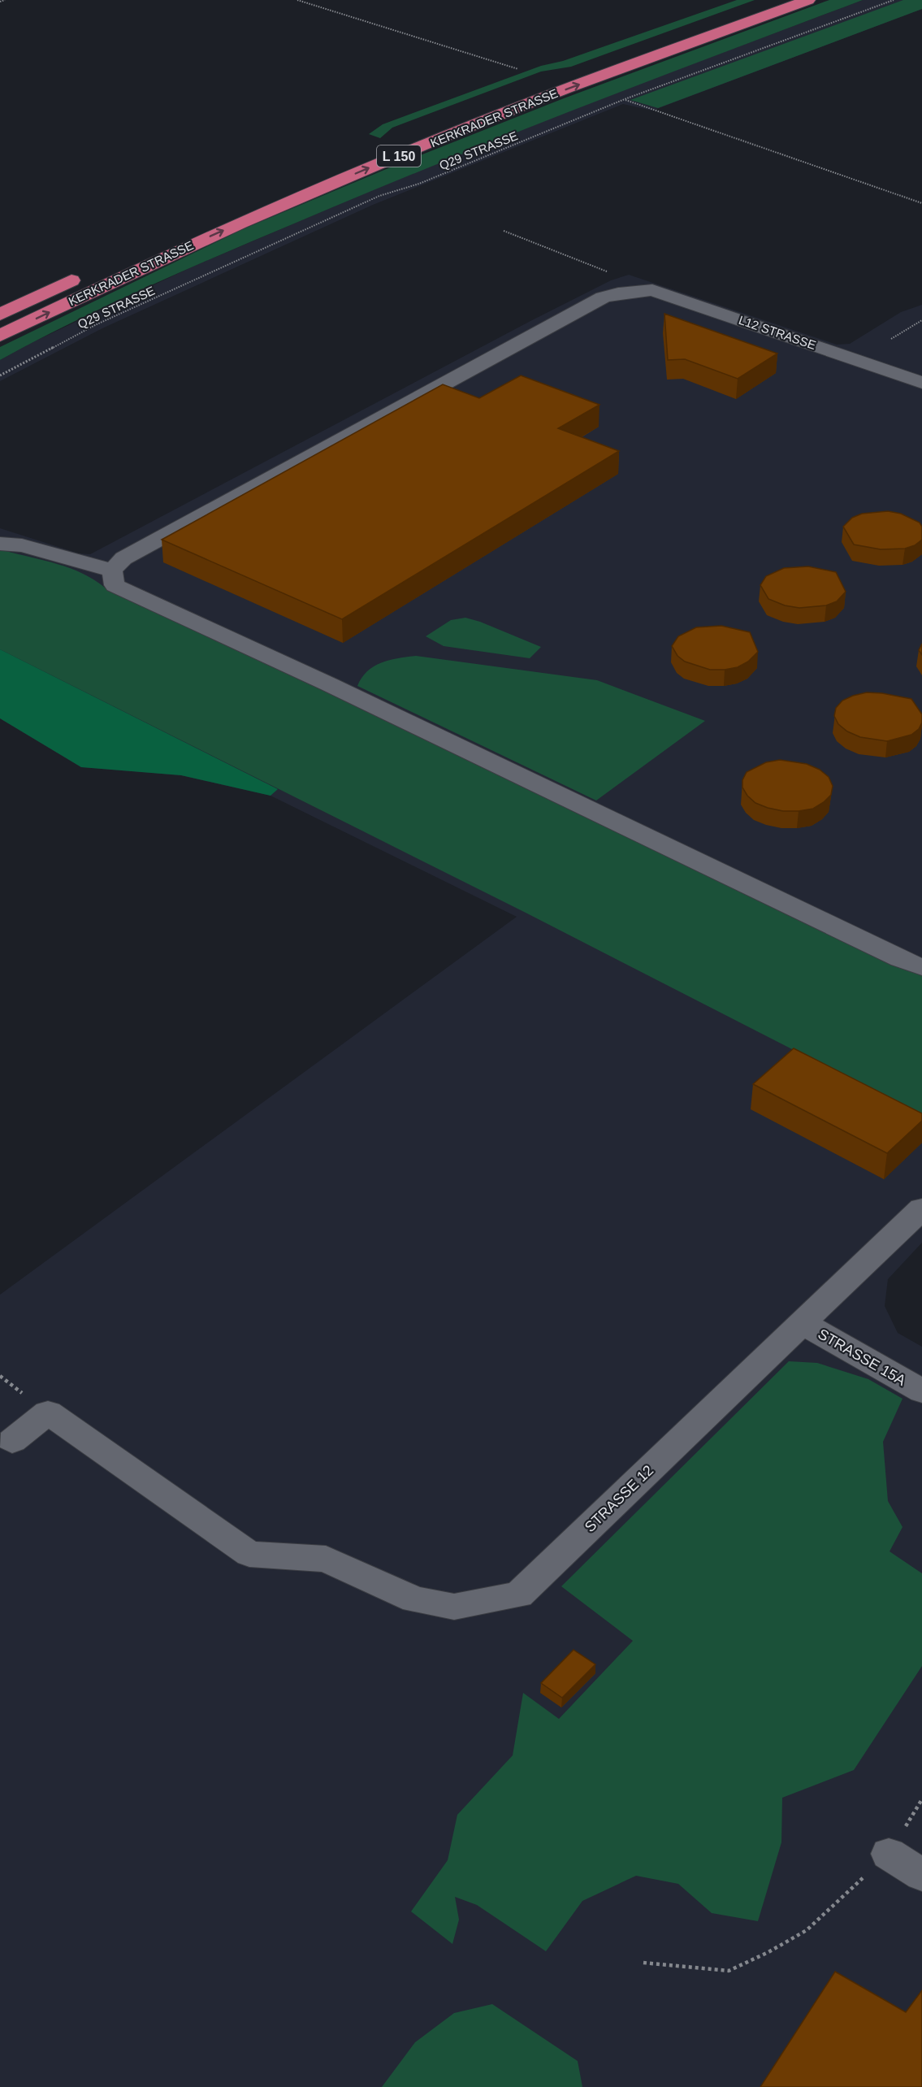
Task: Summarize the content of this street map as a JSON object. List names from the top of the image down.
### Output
{
  "streets": {
    "highway": ["KERKRADER STRASSE", "L 150"],
    "street": ["L12 STRASSE", "STRASSE 15A", "STRASSE 12"],
    "path": ["Q29 STRASSE"]
  },
  "crossings": [
    ["STRASSE 15A", "STRASSE 12"]
  ]
}
